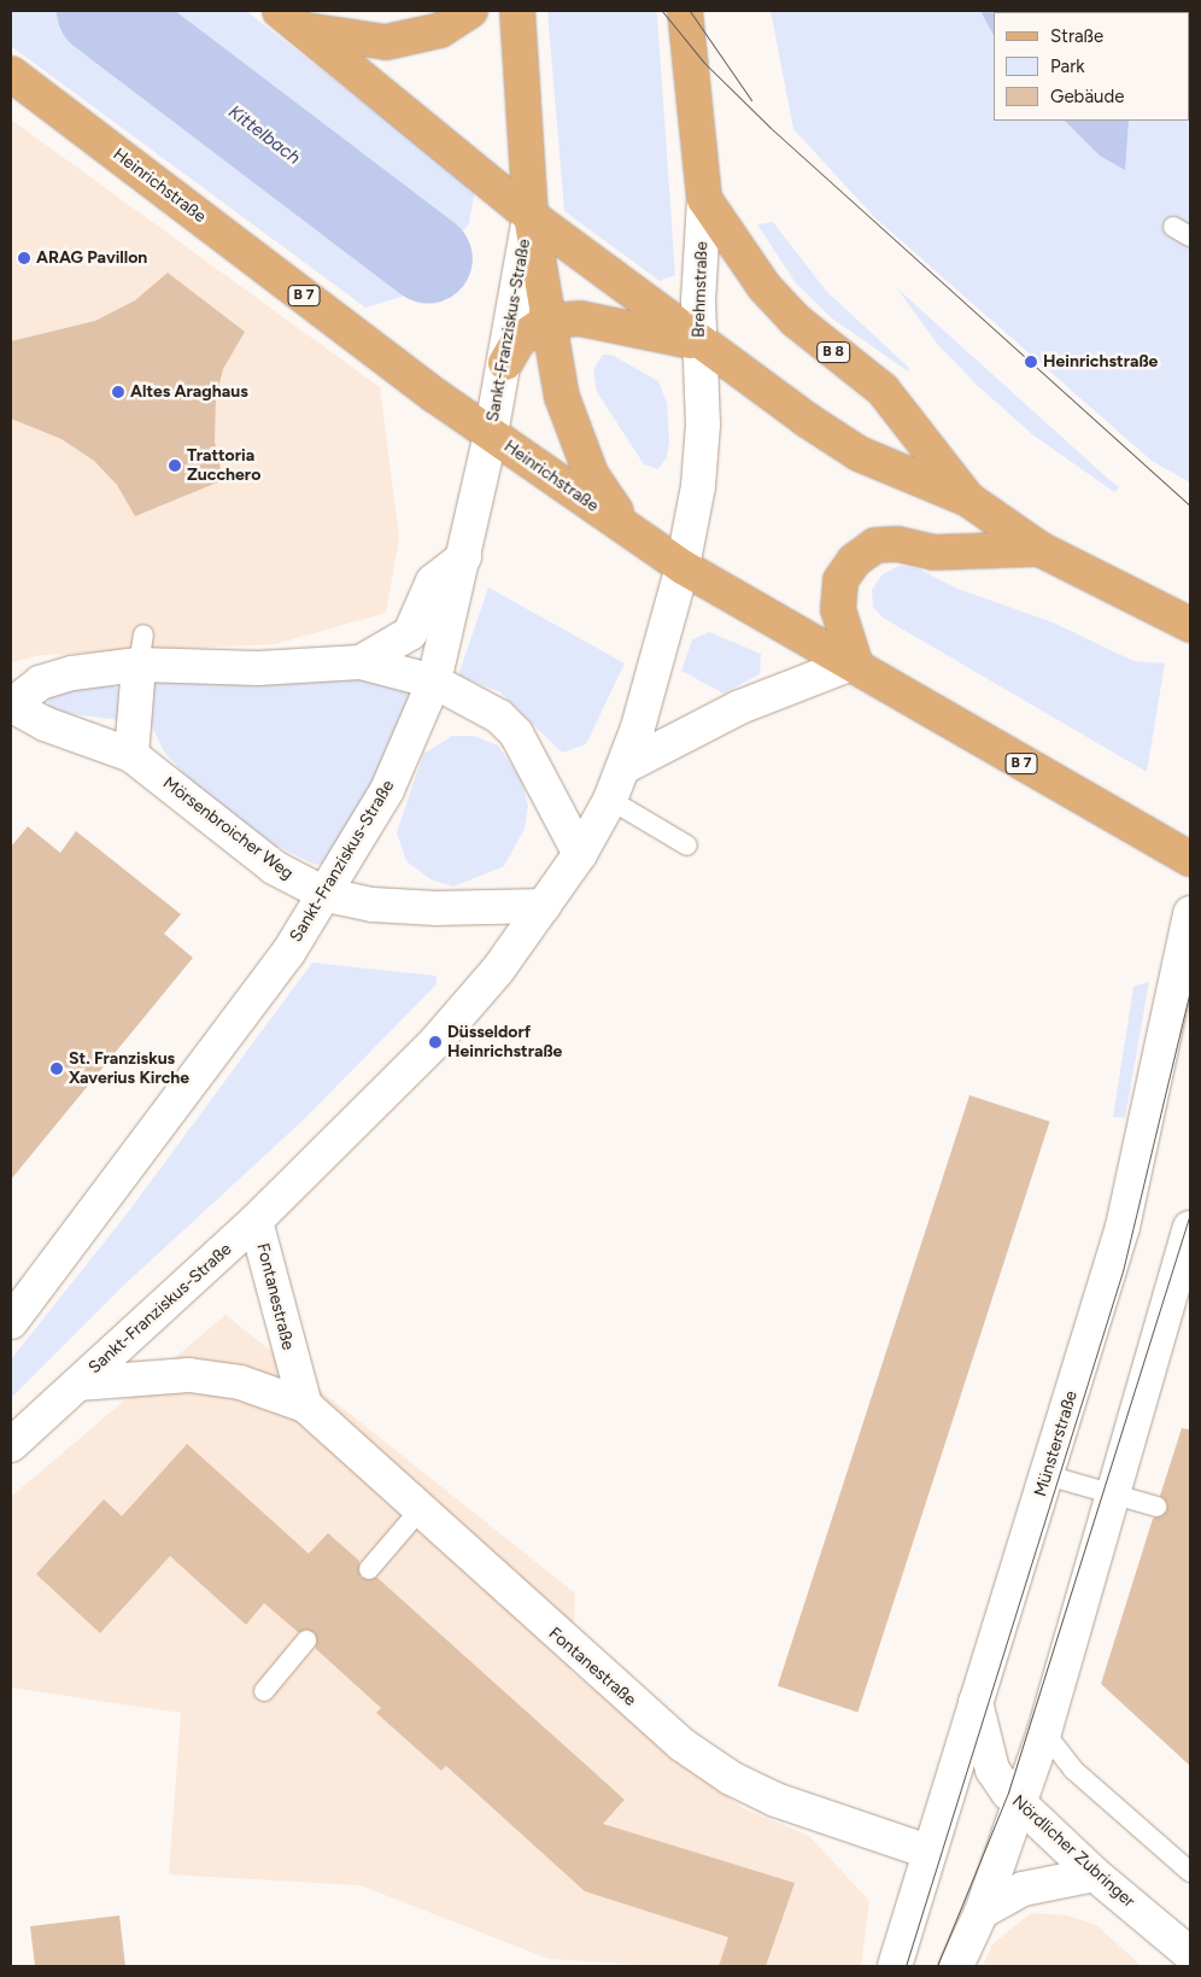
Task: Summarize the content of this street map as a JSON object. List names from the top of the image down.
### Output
{
  "streets": {
    "main road": [
      "Heinrichstraße",
      "Brehmstraße",
      "B 7",
      "Sankt-Franziskus-Straße",
      "B 8",
      "Mörsenbroicher Weg",
      "Fontanestraße",
      "Münsterstraße",
      "Nördlicher Zubringer"
    ]
  },
  "crossings": [
    ["Heinrichstraße", "Brehmstraße"],
    ["Heinrichstraße", "Sankt-Franziskus-Straße"],
    ["Brehmstraße", "Sankt-Franziskus-Straße"],
    ["Brehmstraße", "B 8"],
    ["Sankt-Franziskus-Straße", "Mörsenbroicher Weg"],
    ["Sankt-Franziskus-Straße", "Fontanestraße"],
    ["Fontanestraße", "Münsterstraße"],
    ["Münsterstraße", "Nördlicher Zubringer"]
  ],
  "water": ["Kittelbach"],
  "places": [
    "ARAG Pavillon",
    "Heinrichstraße",
    "Altes Araghaus",
    "Trattoria Zucchero",
    "Düsseldorf Heinrichstraße",
    "St. Franziskus Xaverius Kirche"
  ],
  "legend": ["Straße", "Park", "Gebäude"]
}
